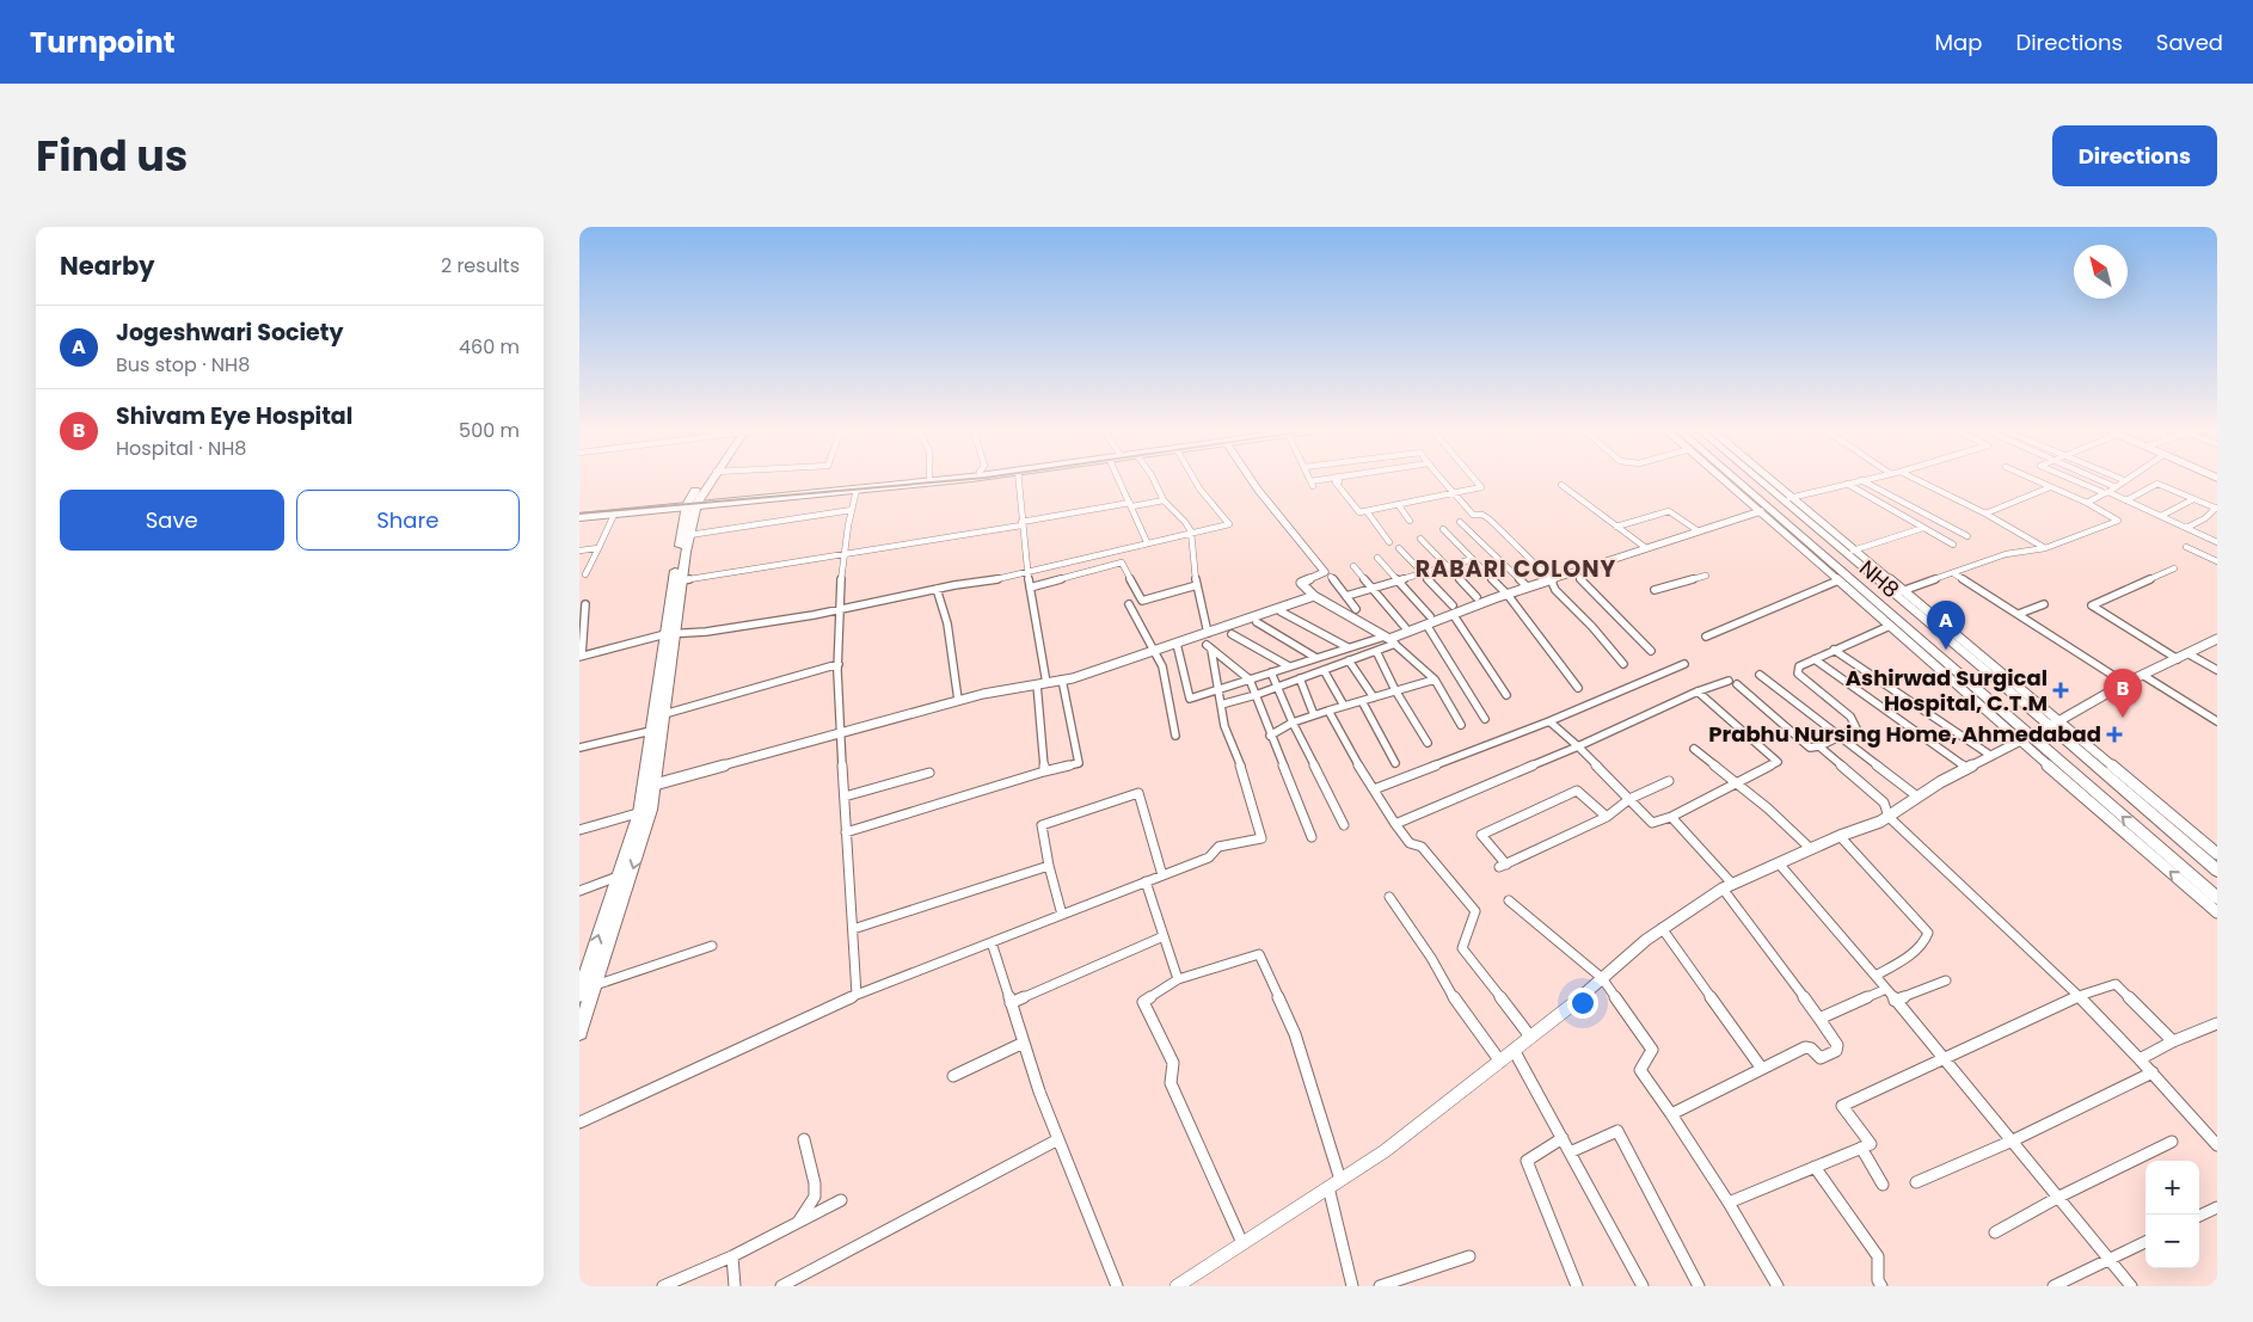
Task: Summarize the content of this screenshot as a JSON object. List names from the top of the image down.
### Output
{
  "streets": {
    "main road": ["NH8"]
  },
  "districts": ["RABARI COLONY"],
  "places": {
    "health": ["Ashirwad Surgical Hospital, C.T.M", "Prabhu Nursing Home, Ahmedabad"]
  },
  "north": "top left",
  "page": {
    "header": "Turnpoint",
    "nav": ["Map", "Directions", "Saved"],
    "title": "Find us",
    "buttons": [
      "Directions",
      ["Save", "Share"]
    ],
    "heading": ["Nearby", "2 results"],
    "list": [
      {
        "mark": "A",
        "name": "Jogeshwari Society",
        "note": "Bus stop · NH8",
        "value": "460 m"
      },
      {
        "mark": "B",
        "name": "Shivam Eye Hospital",
        "note": "Hospital · NH8",
        "value": "500 m"
      }
    ],
    "pins": ["A", "B"],
    "map_buttons": ["+", "−"]
  }
}
